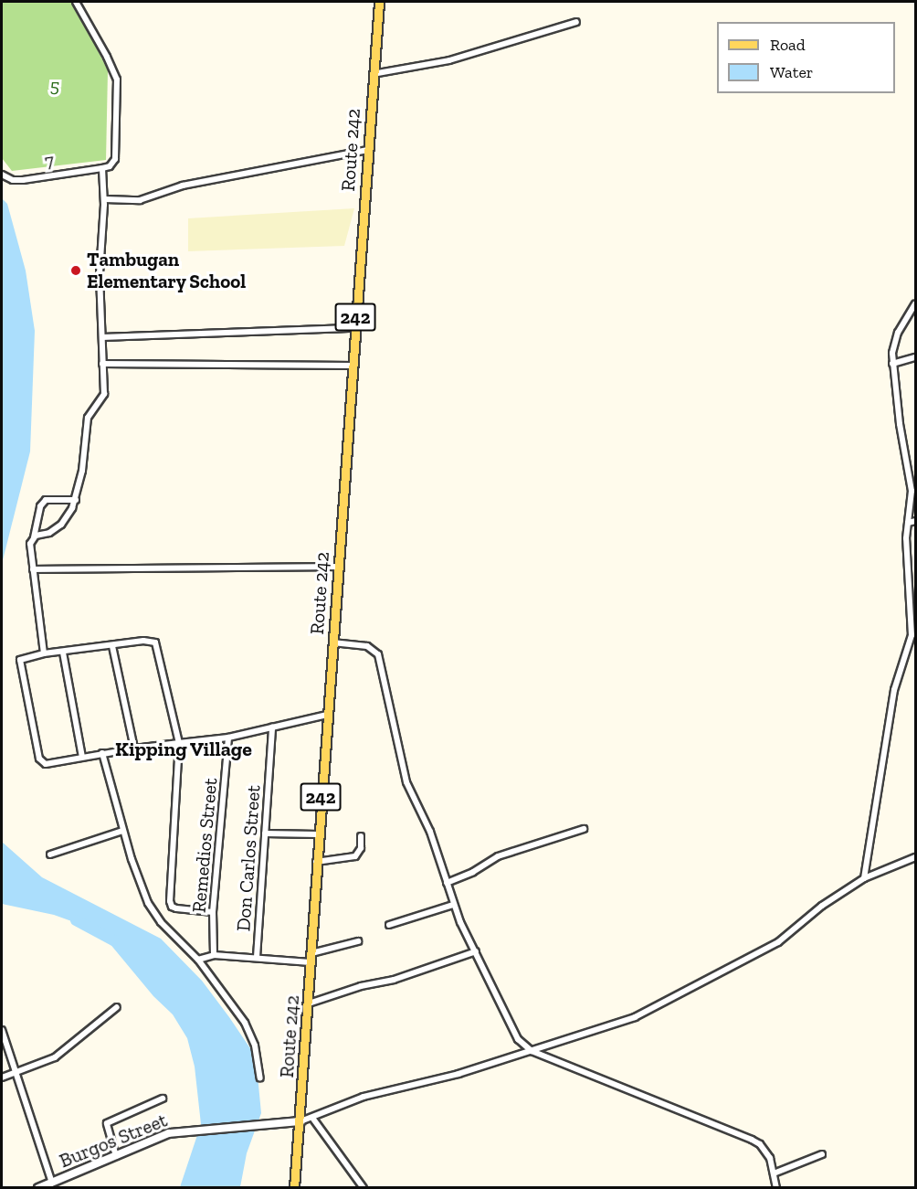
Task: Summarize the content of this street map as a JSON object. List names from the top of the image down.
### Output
{
  "streets": {
    "main road": ["Route 242", "242"],
    "street": [
      "7",
      "Remedios Street",
      "Don Carlos Street",
      "Burgos Street"
    ]
  },
  "crossings": [
    ["Route 242", "Burgos Street"]
  ],
  "districts": ["Kipping Village"],
  "parks": ["5"],
  "places": ["Tambugan Elementary School"],
  "legend": ["Road", "Water"]
}
